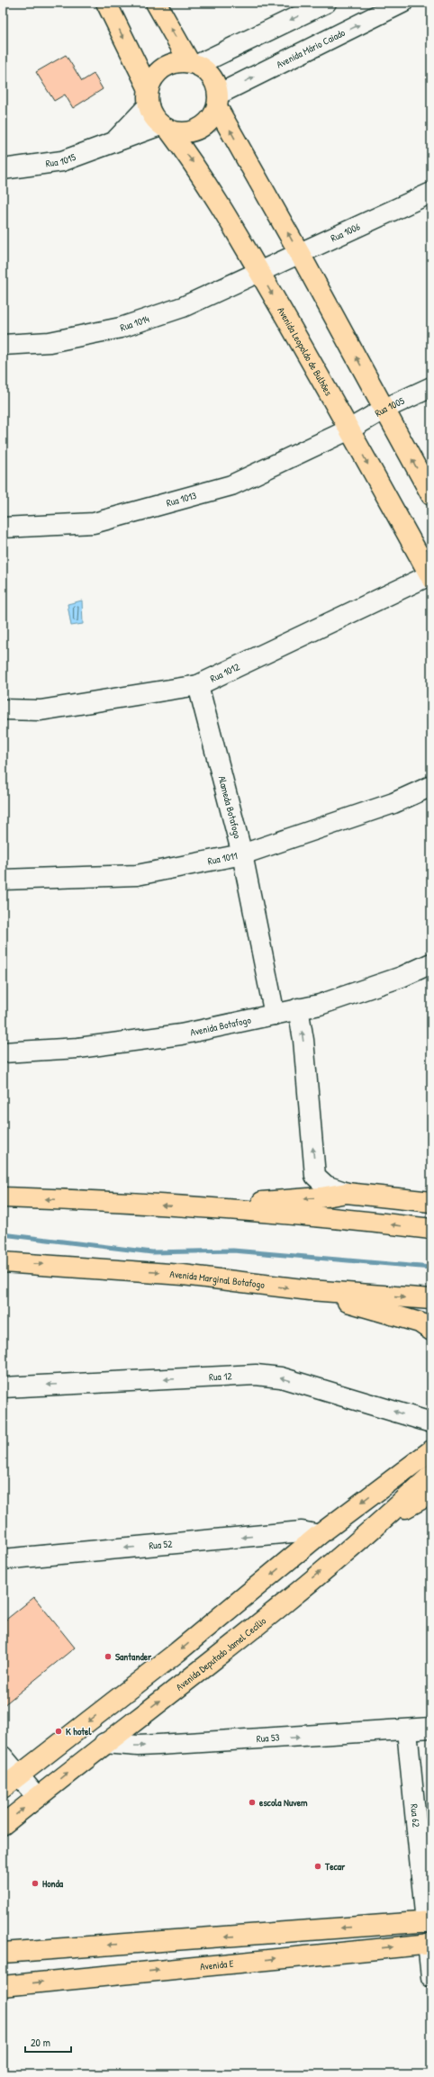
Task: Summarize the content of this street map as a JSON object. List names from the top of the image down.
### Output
{
  "streets": {
    "main road": [
      "Avenida Leopoldo de Bulhões",
      "Avenida Marginal Botafogo",
      "Avenida Deputado Jamel Cecílio",
      "Avenida E"
    ],
    "street": [
      "Avenida Mário Caiado",
      "Rua 1015",
      "Rua 1006",
      "Rua 1014",
      "Rua 1005",
      "Rua 1013",
      "Rua 1012",
      "Alameda Botafogo",
      "Rua 1011",
      "Avenida Botafogo",
      "Rua 12",
      "Rua 52",
      "Rua 53",
      "Rua 62"
    ]
  },
  "crossings": [
    ["Avenida Mário Caiado", "Rua 1015"],
    ["Avenida Mário Caiado", "Avenida Leopoldo de Bulhões"],
    ["Rua 1015", "Avenida Leopoldo de Bulhões"],
    ["Rua 1006", "Rua 1014"],
    ["Rua 1006", "Avenida Leopoldo de Bulhões"],
    ["Rua 1014", "Avenida Leopoldo de Bulhões"],
    ["Avenida Leopoldo de Bulhões", "Rua 1005"],
    ["Avenida Leopoldo de Bulhões", "Rua 1013"],
    ["Avenida Leopoldo de Bulhões", "Rua 1012"],
    ["Rua 1005", "Rua 1013"],
    ["Rua 1012", "Alameda Botafogo"],
    ["Alameda Botafogo", "Rua 1011"],
    ["Alameda Botafogo", "Avenida Botafogo"],
    ["Avenida Deputado Jamel Cecílio", "Rua 53"],
    ["Rua 53", "Rua 62"]
  ],
  "one_way": ["Rua 12", "Rua 52", "Rua 53"],
  "places": [
    "Santander",
    "K hotel",
    "escola Nuvem",
    "Tecar",
    "Honda"
  ],
  "scale_bar": "20 m"
}
